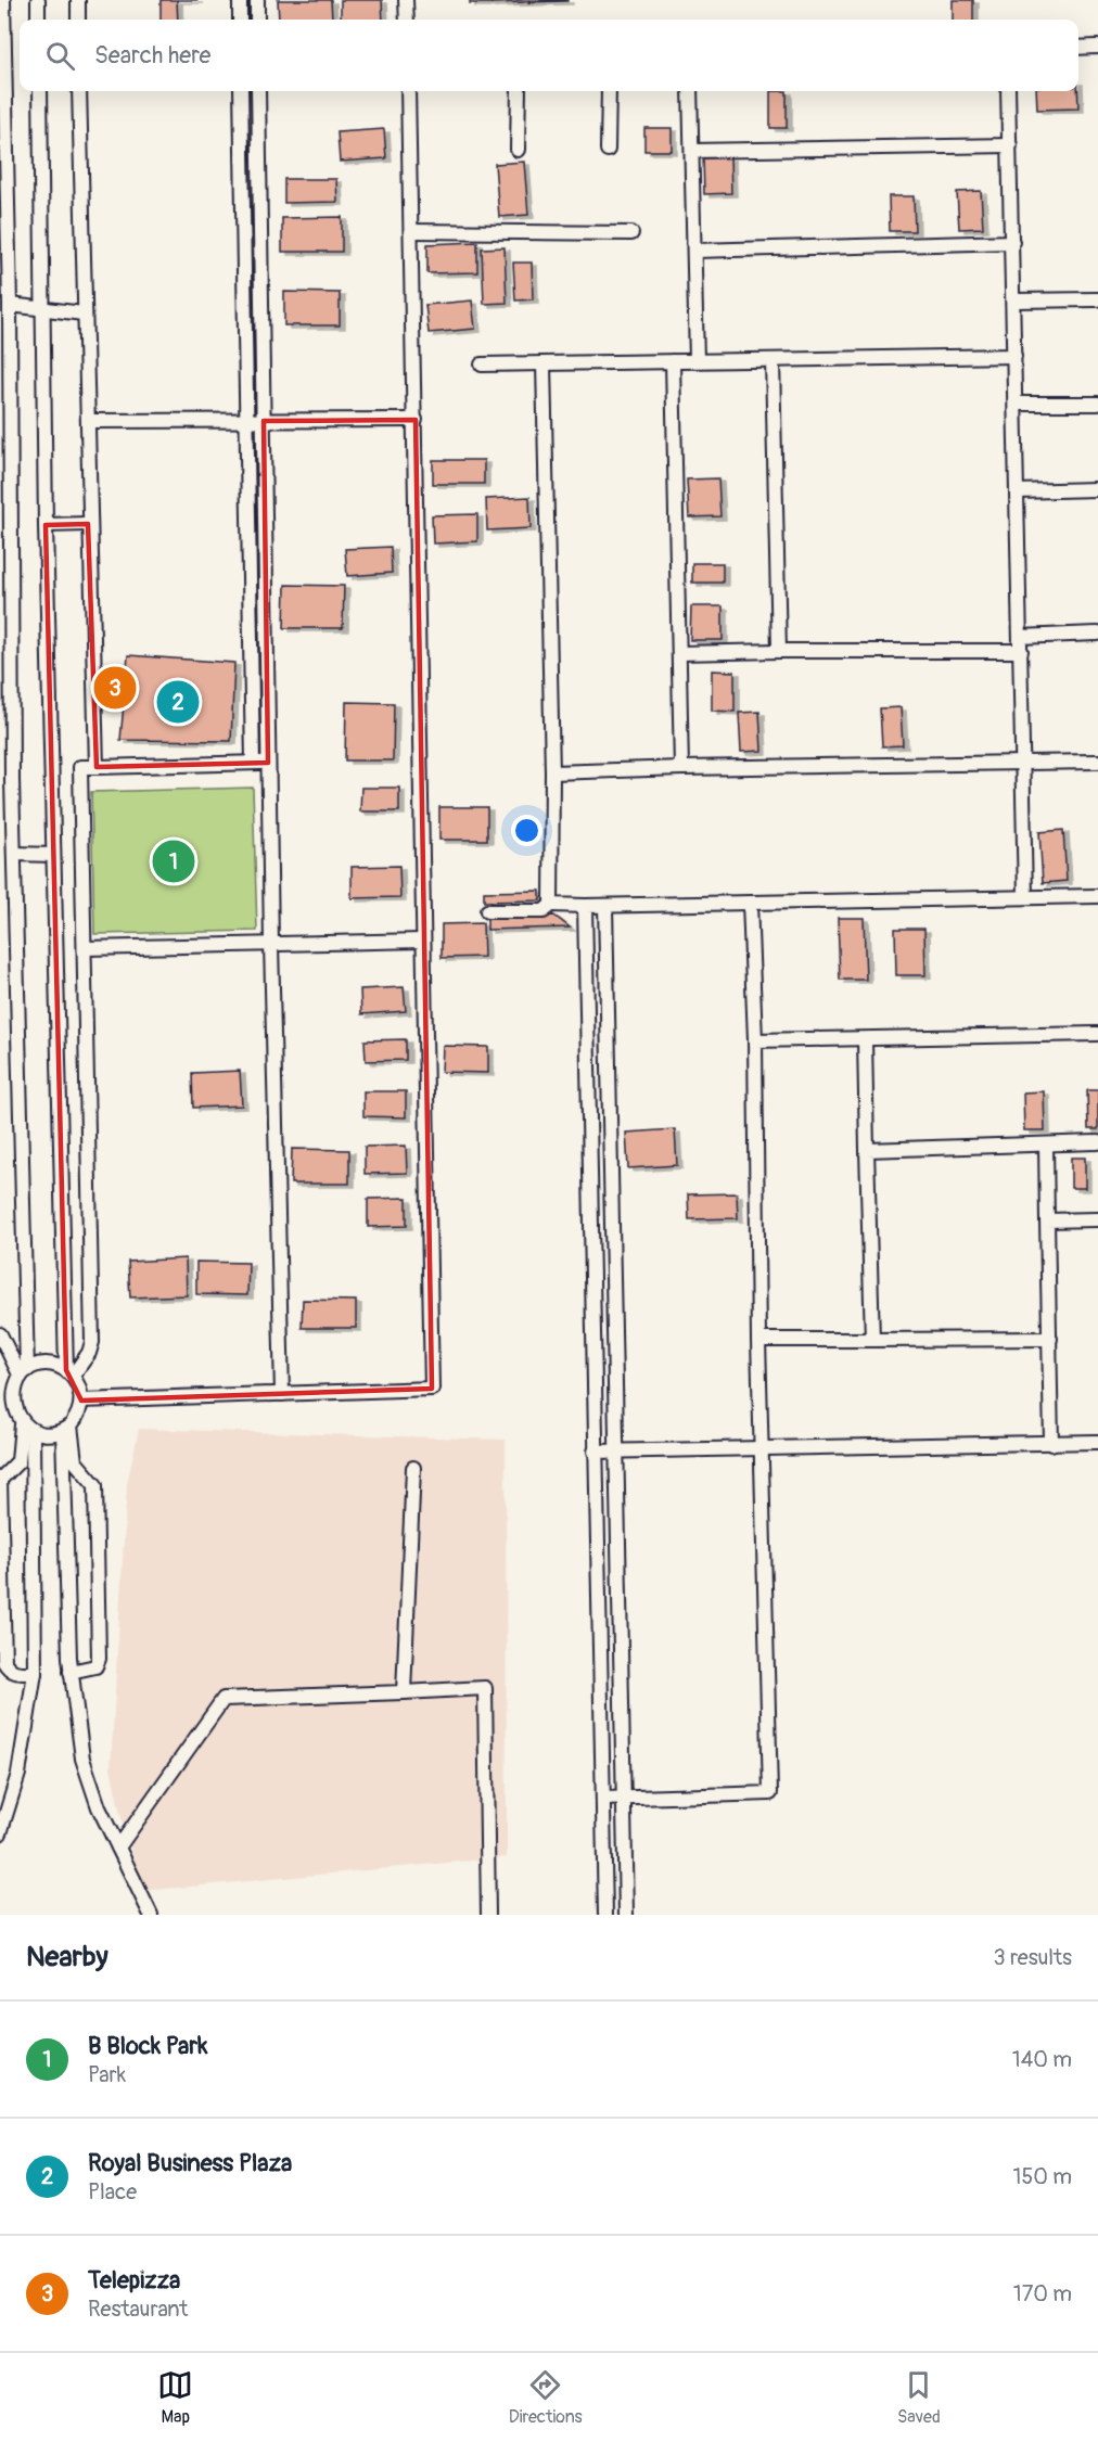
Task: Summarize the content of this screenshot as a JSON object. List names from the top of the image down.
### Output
{
  "page": {
    "search": "Search here",
    "pins": ["3", "2", "1"],
    "heading": ["Nearby", "3 results"],
    "list": [
      {
        "mark": "1",
        "name": "B Block Park",
        "note": "Park",
        "value": "140 m"
      },
      {
        "mark": "2",
        "name": "Royal Business Plaza",
        "note": "Place",
        "value": "150 m"
      },
      {
        "mark": "3",
        "name": "Telepizza",
        "note": "Restaurant",
        "value": "170 m"
      }
    ],
    "nav": ["Map", "Directions", "Saved"]
  }
}
